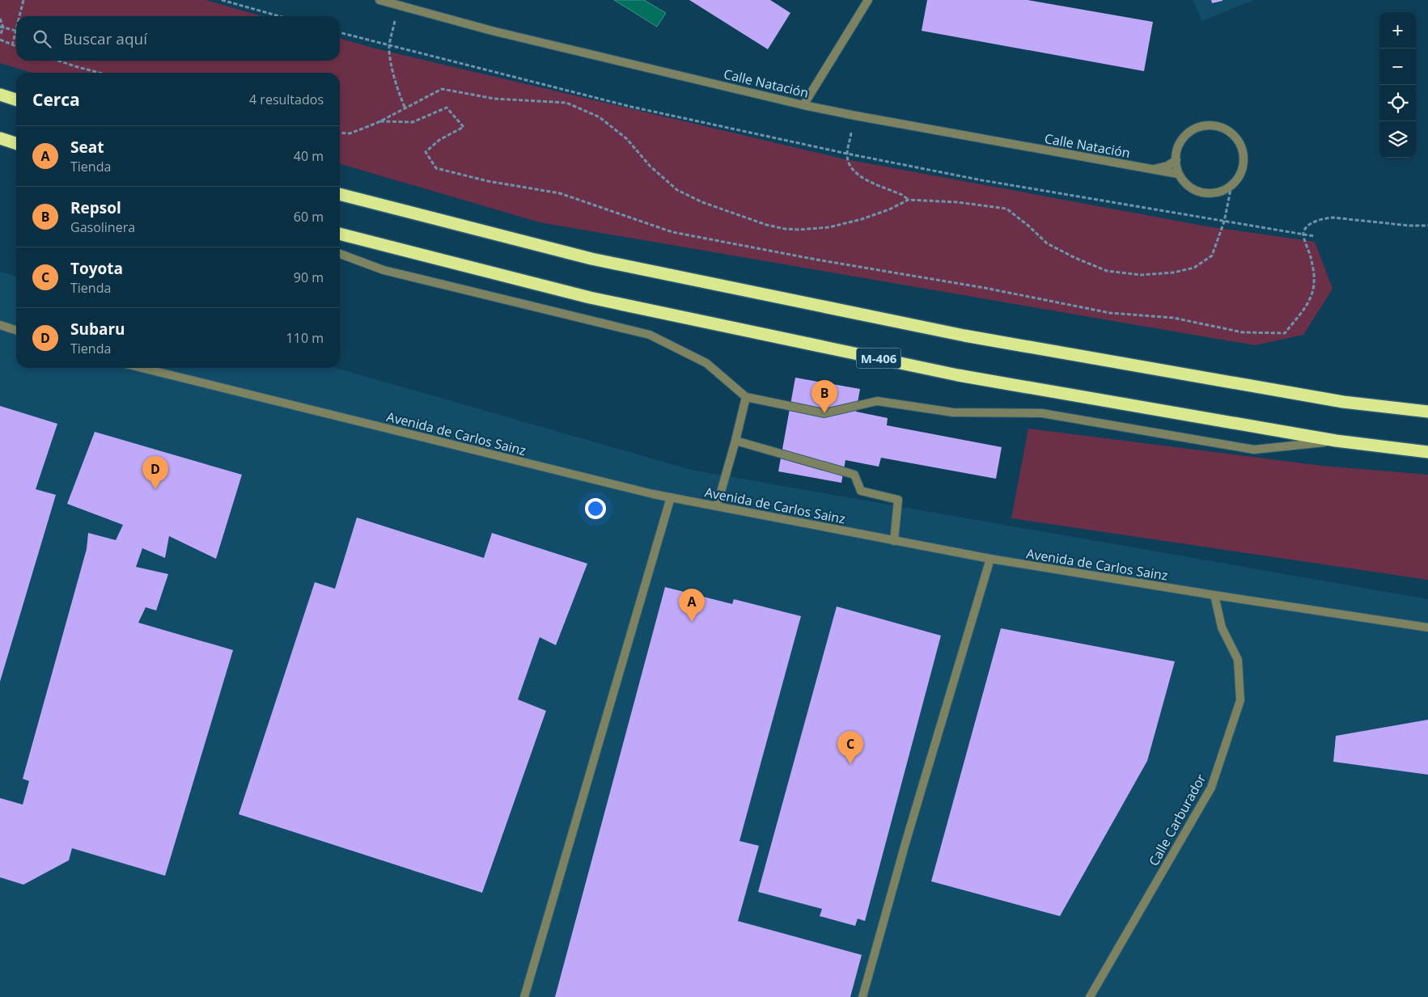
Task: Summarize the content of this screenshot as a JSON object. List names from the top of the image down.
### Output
{
  "streets": {
    "highway": ["M-406"],
    "street": ["Calle Natación", "Avenida de Carlos Sainz", "Calle Carburador"]
  },
  "crossings": [
    ["Avenida de Carlos Sainz", "Calle Carburador"]
  ],
  "page": {
    "map_buttons": ["+", "−"],
    "search": "Buscar aquí",
    "heading": ["Cerca", "4 resultados"],
    "list": [
      {
        "mark": "A",
        "name": "Seat",
        "note": "Tienda",
        "value": "40 m"
      },
      {
        "mark": "B",
        "name": "Repsol",
        "note": "Gasolinera",
        "value": "60 m"
      },
      {
        "mark": "C",
        "name": "Toyota",
        "note": "Tienda",
        "value": "90 m"
      },
      {
        "mark": "D",
        "name": "Subaru",
        "note": "Tienda",
        "value": "110 m"
      }
    ],
    "pins": [
      "B",
      "D",
      "A",
      "C"
    ]
  }
}
